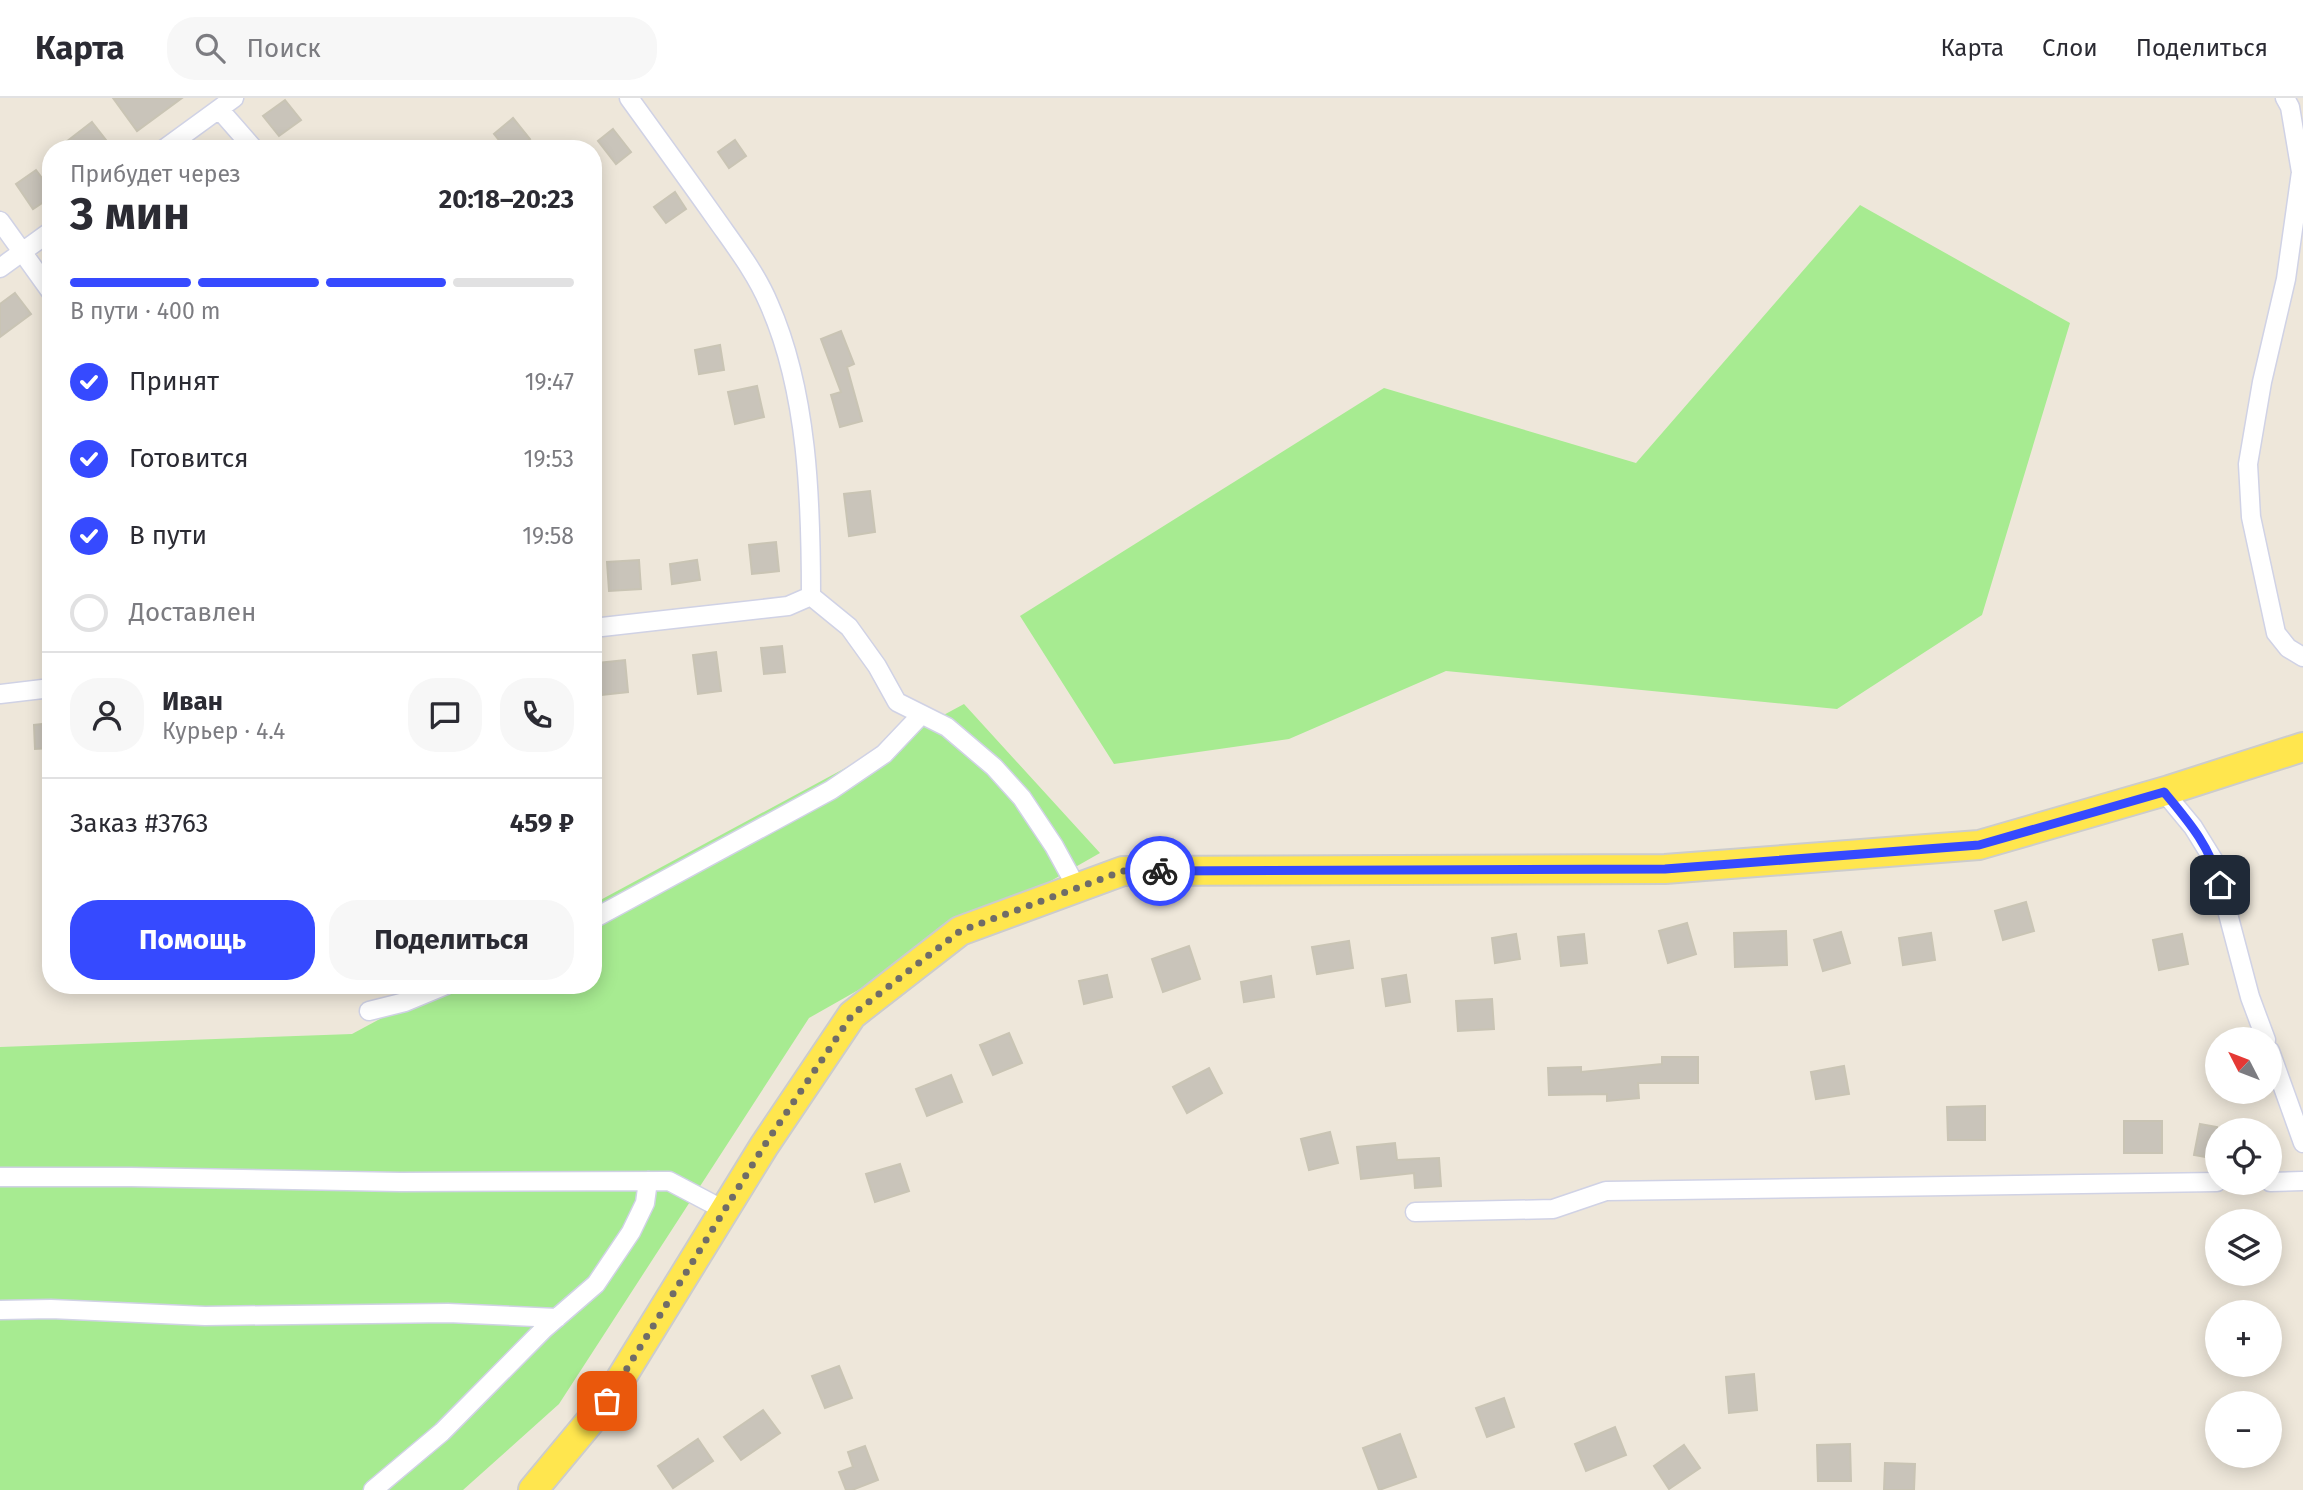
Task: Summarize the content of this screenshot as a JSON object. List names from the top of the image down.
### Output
{
  "north": "top left",
  "page": {
    "header": "Карта",
    "search": "Поиск",
    "nav": ["Карта", "Слои", "Поделиться"],
    "heading": ["3 мин", "Прибудет через", "20:18–20:23"],
    "panel": [
      "Иван",
      "Курьер · 4.4",
      "Заказ #3763",
      "459 ₽"
    ],
    "bar": "В пути · 400 m",
    "list": [
      ["Принят", "19:47"],
      ["Готовится", "19:53"],
      ["В пути", "19:58"],
      "Доставлен"
    ],
    "buttons": ["Помощь", "Поделиться"],
    "map_buttons": ["+", "−"]
  }
}
